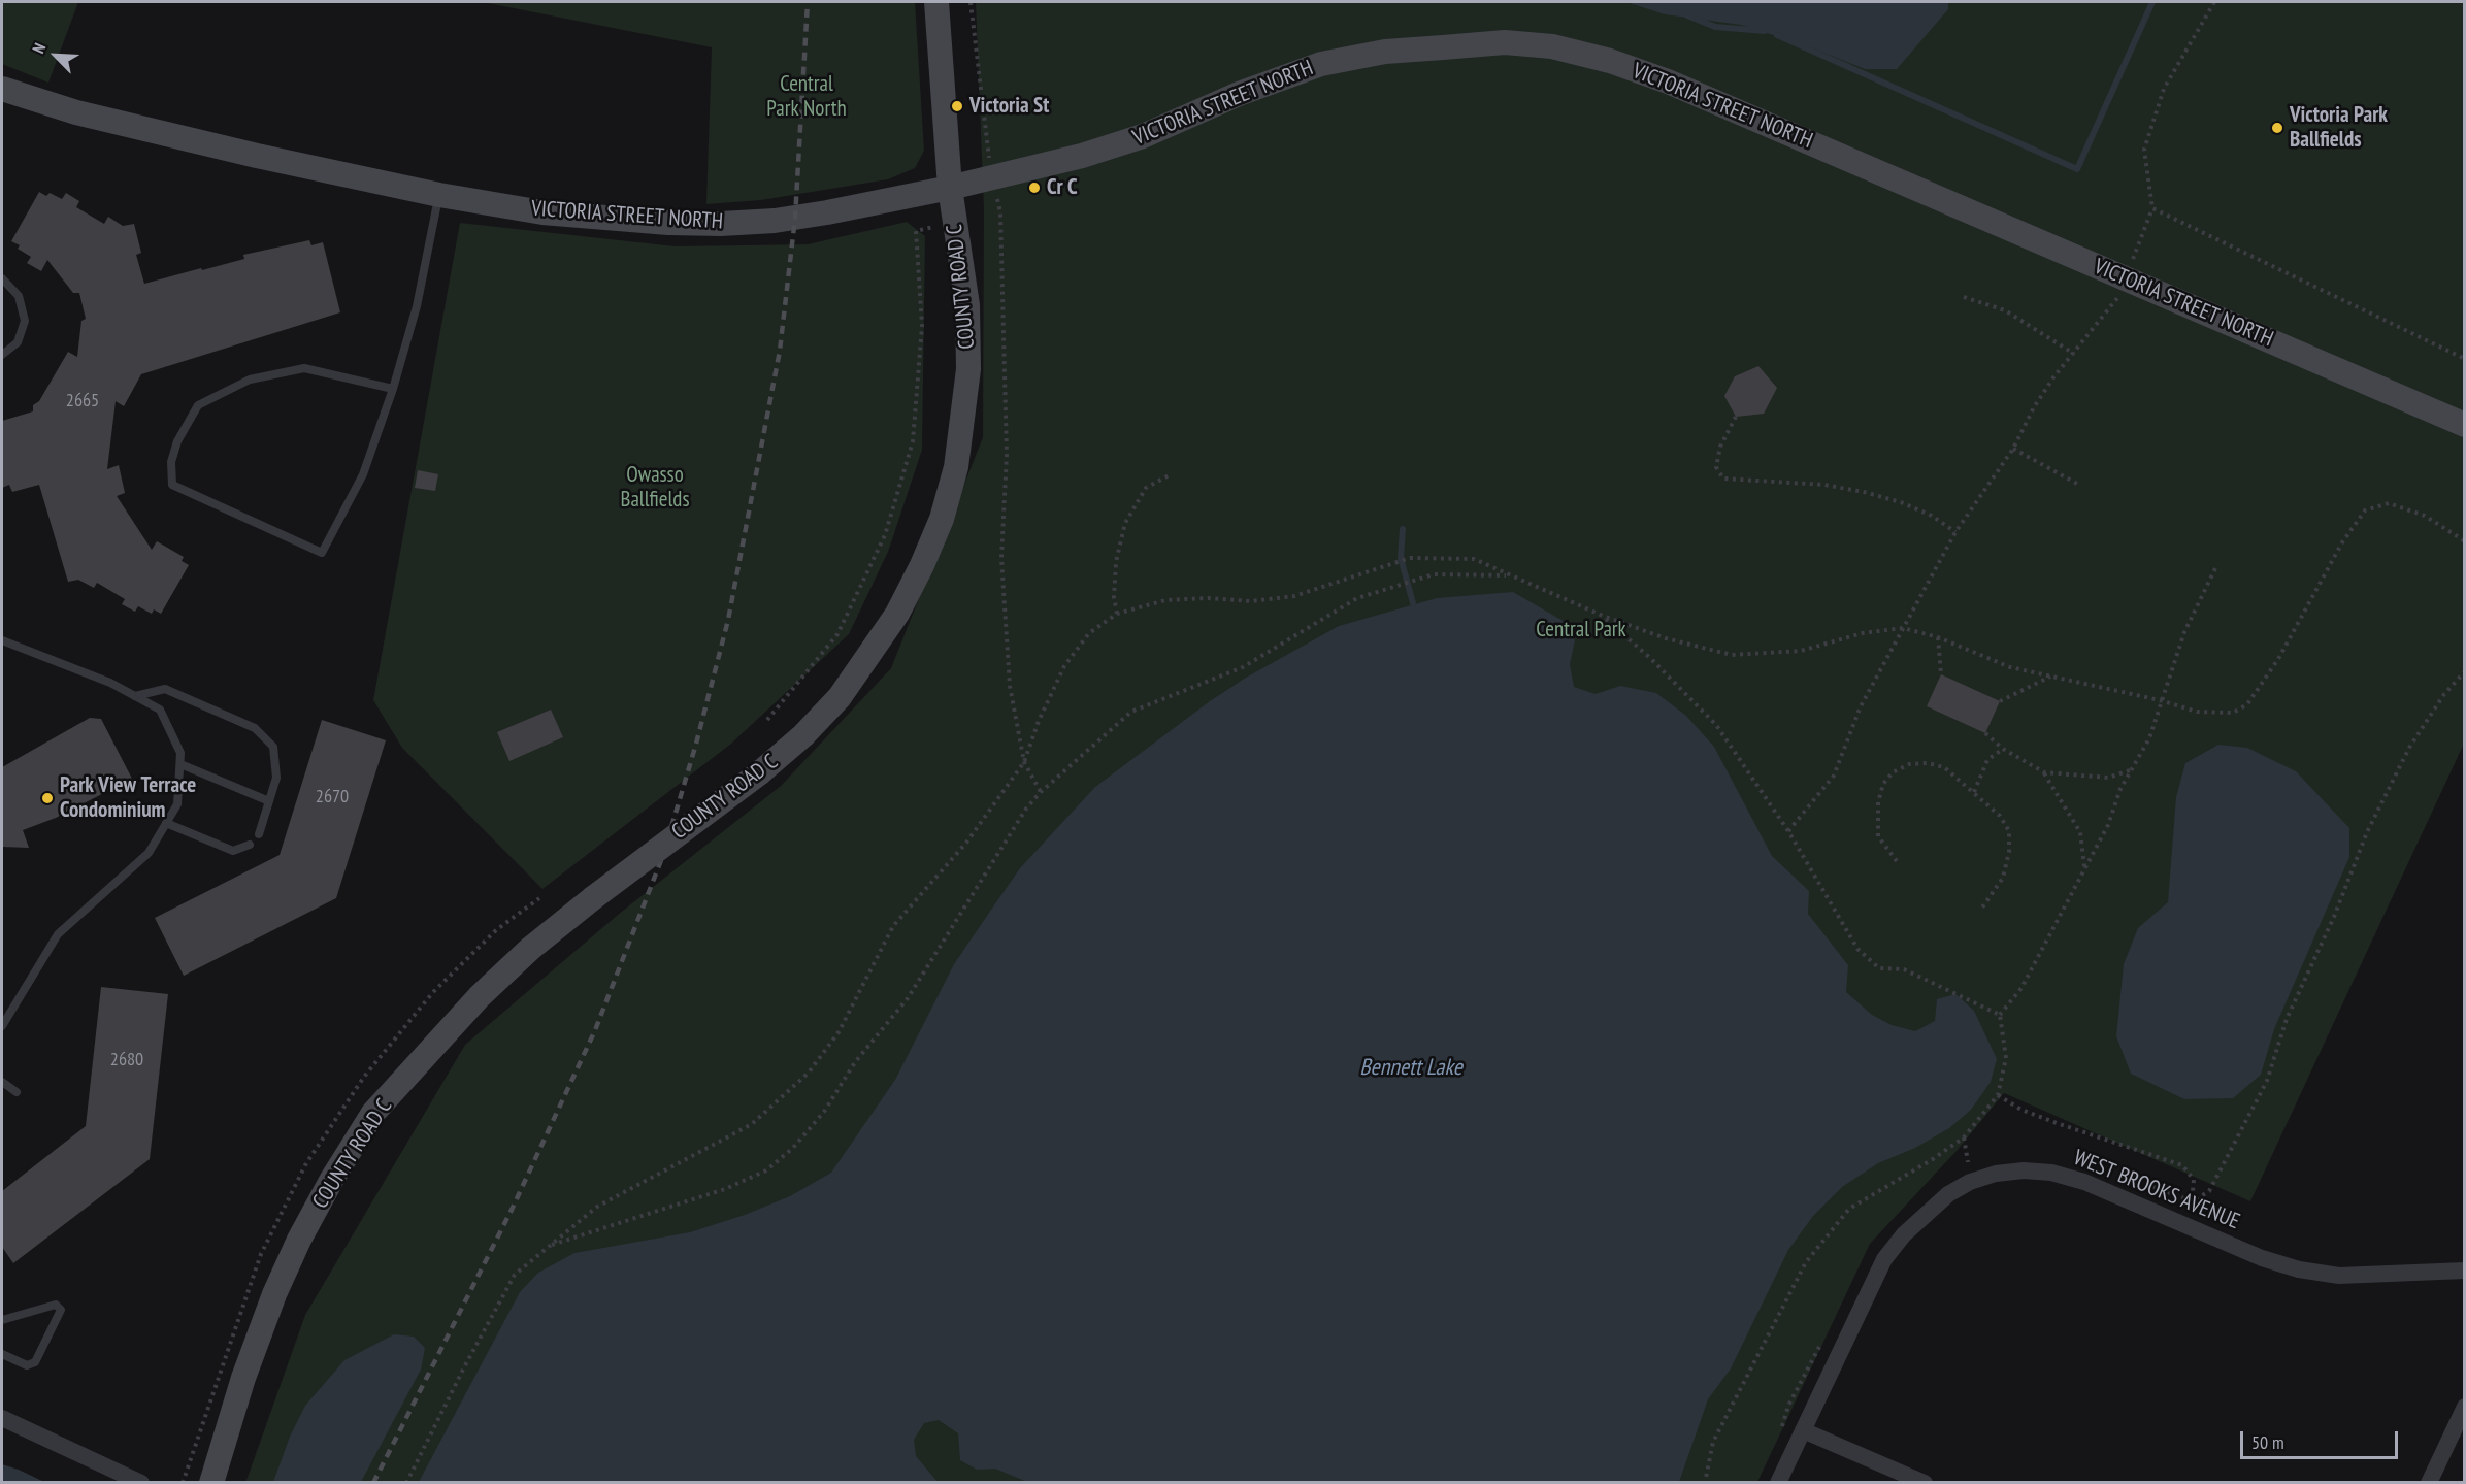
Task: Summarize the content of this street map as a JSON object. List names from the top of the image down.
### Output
{
  "streets": {
    "street": ["VICTORIA STREET NORTH", "COUNTY ROAD C", "WEST BROOKS AVENUE"]
  },
  "crossings": [
    ["VICTORIA STREET NORTH", "COUNTY ROAD C"]
  ],
  "water": ["Bennett Lake"],
  "parks": ["Central Park North", "Owasso Ballfields", "Central Park"],
  "places": [
    "Victoria St",
    "Victoria Park Ballfields",
    "Cr C",
    "Park View Terrace Condominium"
  ],
  "house_numbers": ["2665", "2670", "2680"],
  "scale_bar": "50 m",
  "north": "top left"
}
